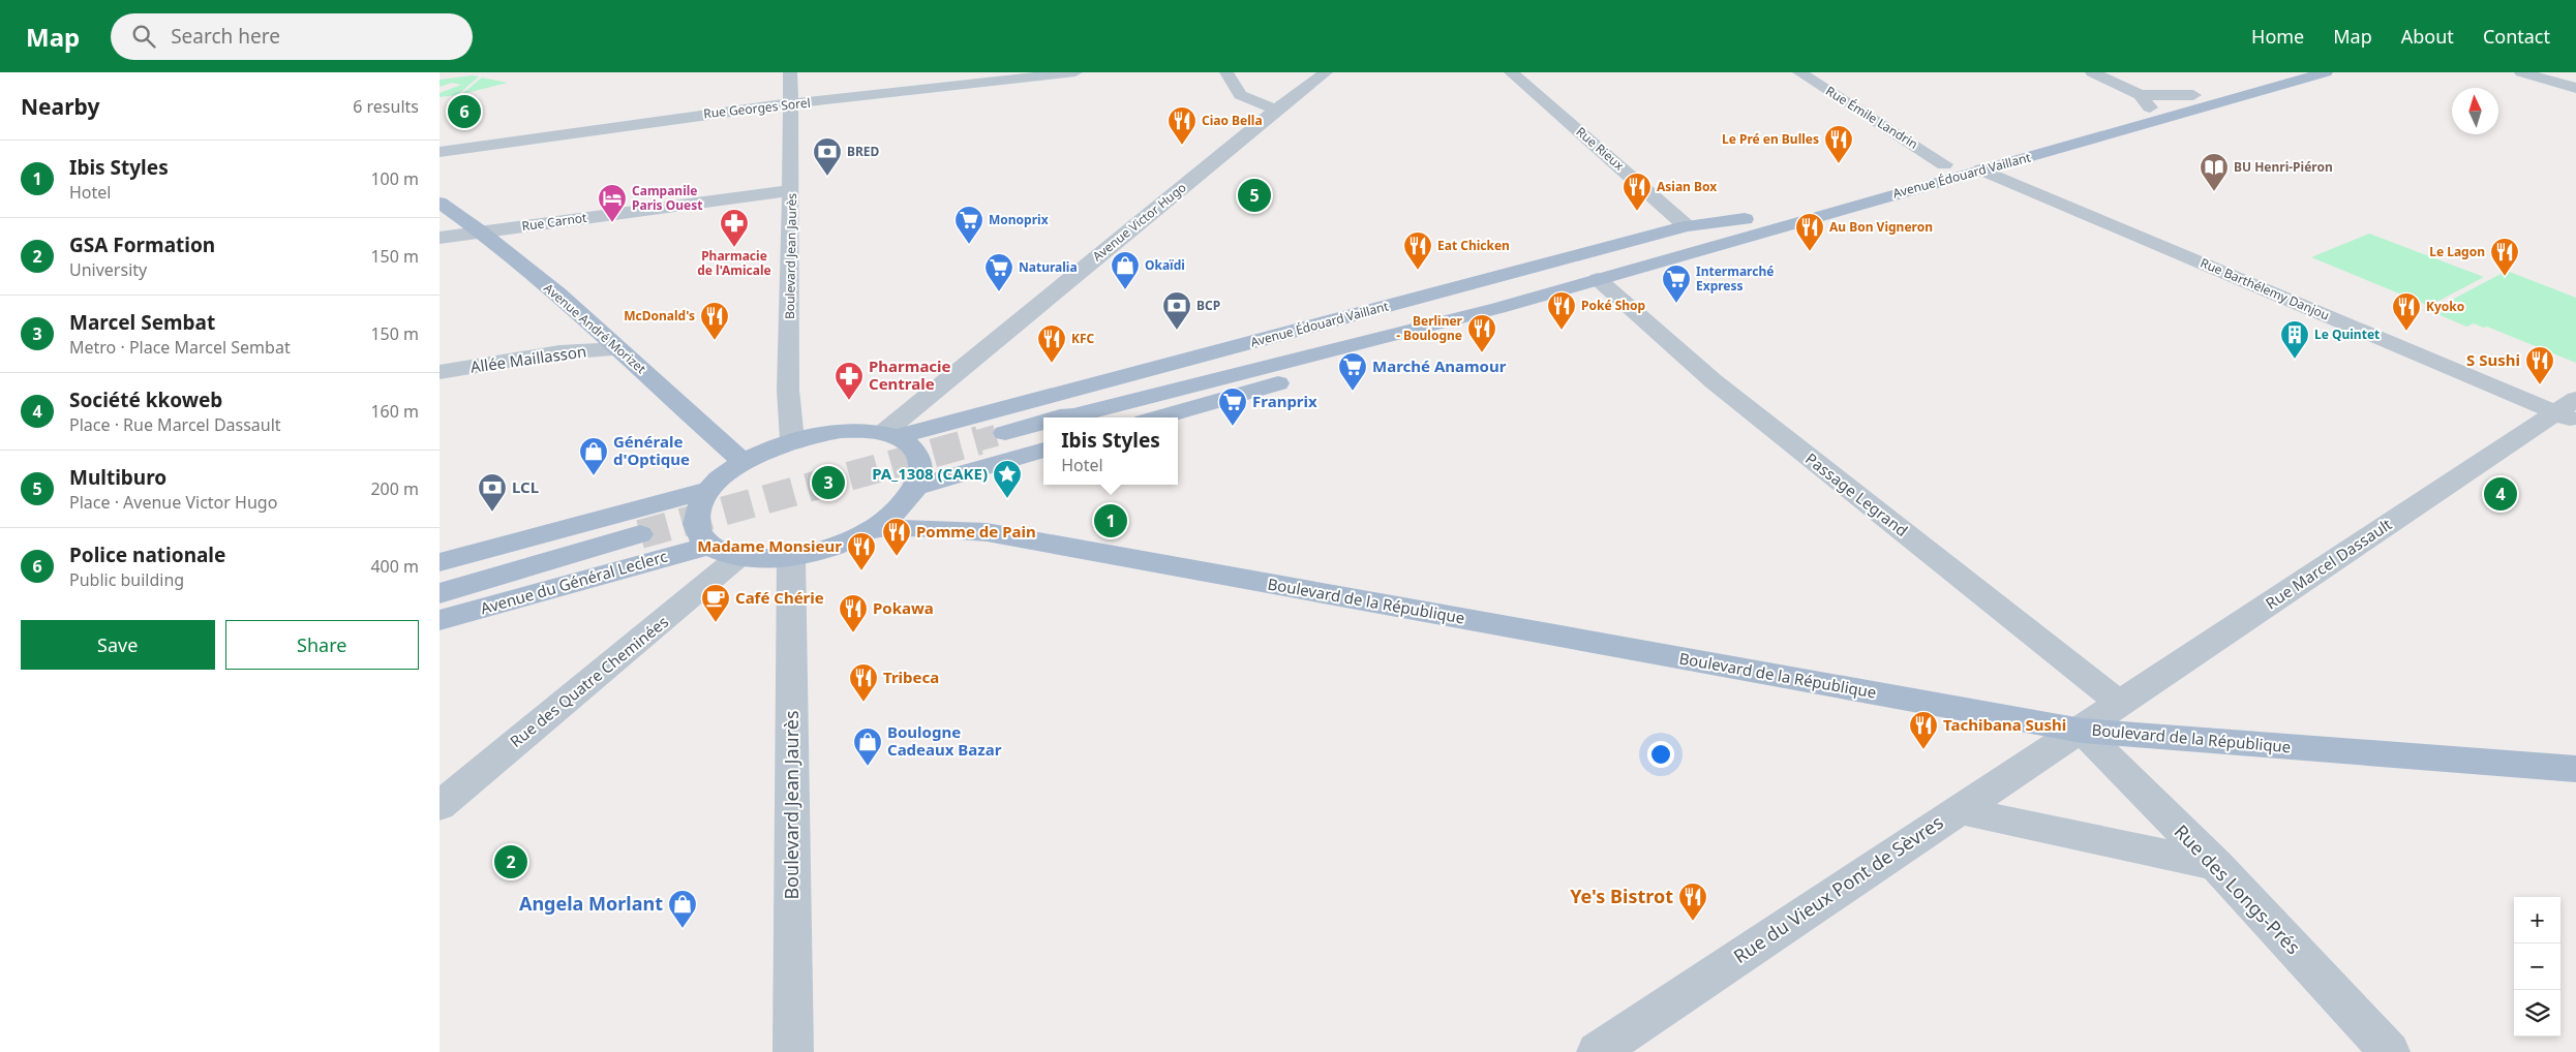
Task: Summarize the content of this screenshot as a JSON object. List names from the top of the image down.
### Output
{
  "streets": {
    "main road": [
      "Avenue Édouard Vaillant",
      "Avenue André Morizet",
      "Avenue du Général Leclerc",
      "Boulevard de la République"
    ],
    "street": [
      "Rue Georges Sorel",
      "Rue Émile Landrin",
      "Rue Rieux",
      "Rue Carnot",
      "Avenue Victor Hugo",
      "Boulevard Jean Jaurès",
      "Rue Barthélemy Danjou",
      "Allée Maillasson",
      "Passage Legrand",
      "Rue Marcel Dassault",
      "Rue des Quatre Cheminées",
      "Rue du Vieux Pont de Sèvres",
      "Rue des Longs-Prés"
    ]
  },
  "crossings": [
    ["Rue Georges Sorel", "Boulevard Jean Jaurès"],
    ["Rue Émile Landrin", "Avenue Édouard Vaillant"],
    ["Rue Rieux", "Avenue Édouard Vaillant"],
    ["Avenue Édouard Vaillant", "Avenue Victor Hugo"],
    ["Avenue Édouard Vaillant", "Boulevard Jean Jaurès"],
    ["Avenue Édouard Vaillant", "Rue Barthélemy Danjou"],
    ["Avenue Édouard Vaillant", "Avenue André Morizet"],
    ["Avenue Édouard Vaillant", "Passage Legrand"],
    ["Rue Carnot", "Boulevard Jean Jaurès"],
    ["Rue Carnot", "Avenue André Morizet"],
    ["Rue Barthélemy Danjou", "Rue Marcel Dassault"],
    ["Avenue André Morizet", "Allée Maillasson"],
    ["Passage Legrand", "Rue Marcel Dassault"],
    ["Rue Marcel Dassault", "Boulevard de la République"],
    ["Rue Marcel Dassault", "Rue du Vieux Pont de Sèvres"],
    ["Rue Marcel Dassault", "Rue des Longs-Prés"],
    ["Boulevard de la République", "Rue du Vieux Pont de Sèvres"],
    ["Boulevard de la République", "Rue des Longs-Prés"],
    ["Rue du Vieux Pont de Sèvres", "Rue des Longs-Prés"]
  ],
  "places": {
    "restaurant": [
      "Ciao Bella",
      "Le Pré en Bulles",
      "Asian Box",
      "Au Bon Vigneron",
      "Eat Chicken",
      "Le Lagon",
      "Poké Shop",
      "Kyoko",
      "McDonald's",
      "Berliner - Boulogne",
      "KFC",
      "S Sushi",
      "Pomme de Pain",
      "Madame Monsieur",
      "Pokawa",
      "Tribeca",
      "Tachibana Sushi",
      "Ye's Bistrot"
    ],
    "bank": ["BRED", "BCP", "LCL"],
    "library": ["BU Henri-Piéron"],
    "hotel": ["Campanile Paris Ouest"],
    "supermarket": [
      "Monoprix",
      "Naturalia",
      "Intermarché Express",
      "Marché Anamour",
      "Franprix"
    ],
    "pharmacy": ["Pharmacie de l'Amicale", "Pharmacie Centrale"],
    "shop": [
      "Okaïdi",
      "Générale d'Optique",
      "Boulogne Cadeaux Bazar",
      "Angela Morlant"
    ],
    "building": ["Le Quintet"],
    "place": ["PA_1308 (CAKE)"],
    "cafe": ["Café Chérie"]
  },
  "north": "top",
  "page": {
    "header": "Map",
    "search": "Search here",
    "nav": [
      "Home",
      "Map",
      "About",
      "Contact"
    ],
    "heading": ["Nearby", "6 results"],
    "pins": [
      "6",
      "5",
      "3",
      "4",
      "1",
      "2"
    ],
    "list": [
      {
        "mark": "1",
        "name": "Ibis Styles",
        "note": "Hotel",
        "value": "100 m"
      },
      {
        "mark": "2",
        "name": "GSA Formation",
        "note": "University",
        "value": "150 m"
      },
      {
        "mark": "3",
        "name": "Marcel Sembat",
        "note": "Metro · Place Marcel Sembat",
        "value": "150 m"
      },
      {
        "mark": "4",
        "name": "Société kkoweb",
        "note": "Place · Rue Marcel Dassault",
        "value": "160 m"
      },
      {
        "mark": "5",
        "name": "Multiburo",
        "note": "Place · Avenue Victor Hugo",
        "value": "200 m"
      },
      {
        "mark": "6",
        "name": "Police nationale",
        "note": "Public building",
        "value": "400 m"
      }
    ],
    "popup": ["Ibis Styles", "Hotel"],
    "buttons": ["Save", "Share"],
    "map_buttons": ["+", "−"]
  }
}
